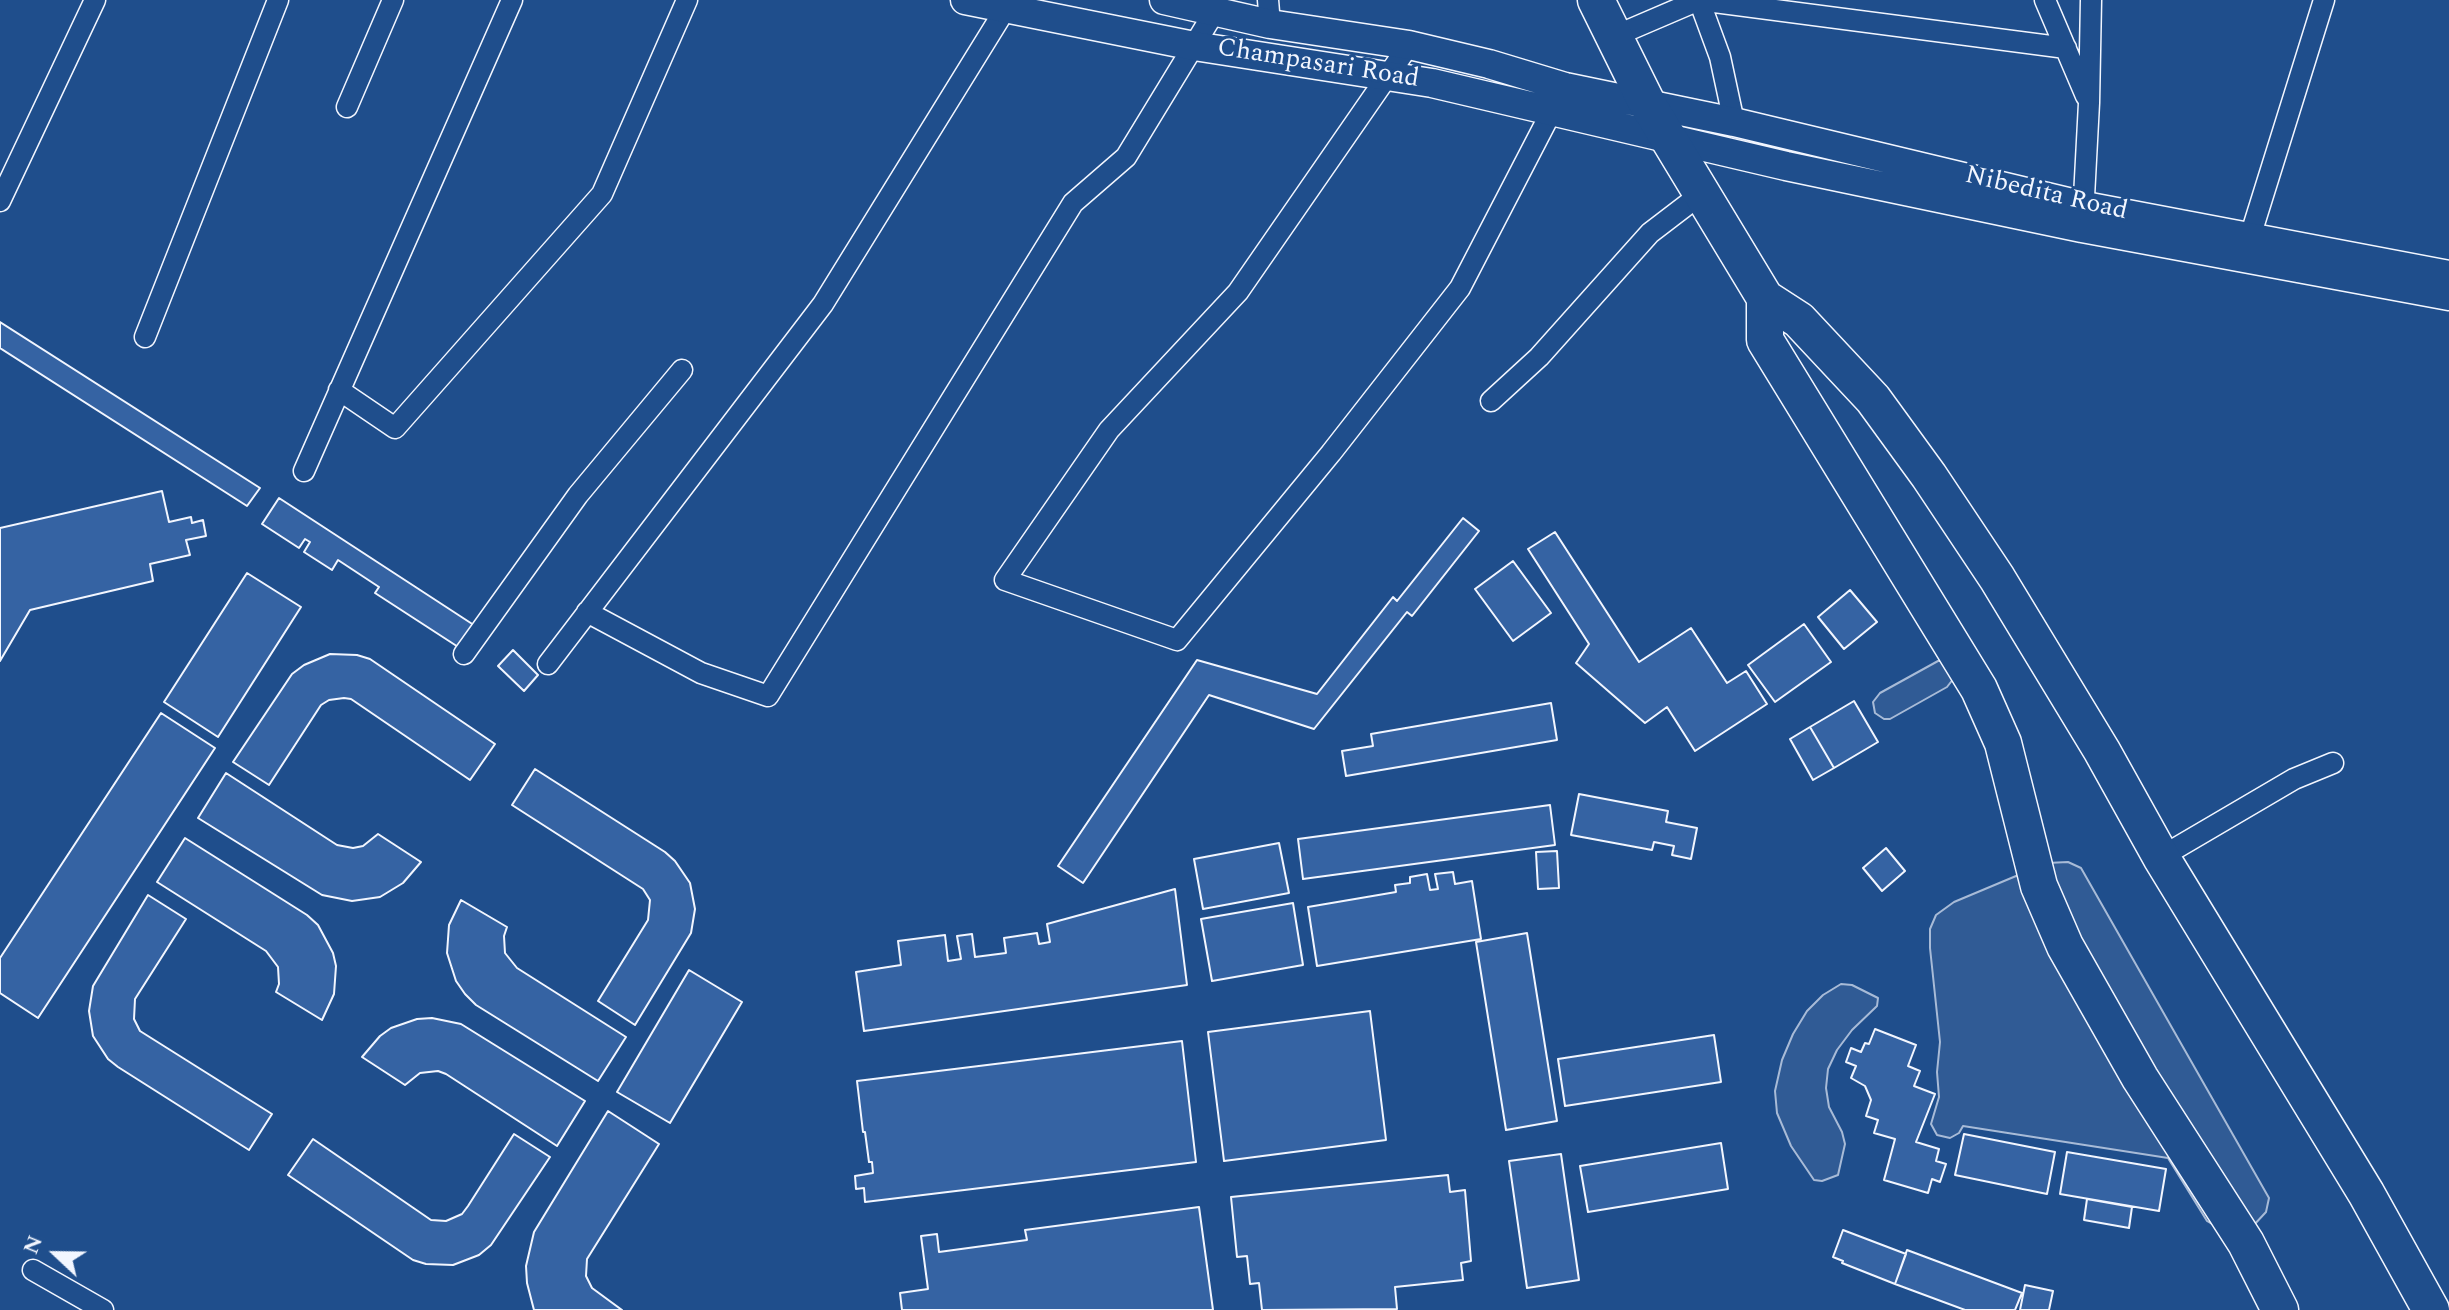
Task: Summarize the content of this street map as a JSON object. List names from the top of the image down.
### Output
{
  "streets": {
    "street": ["Champasari Road", "Nibedita Road"]
  },
  "crossings": [
    ["Champasari Road", "Nibedita Road"]
  ],
  "north": "left"
}
